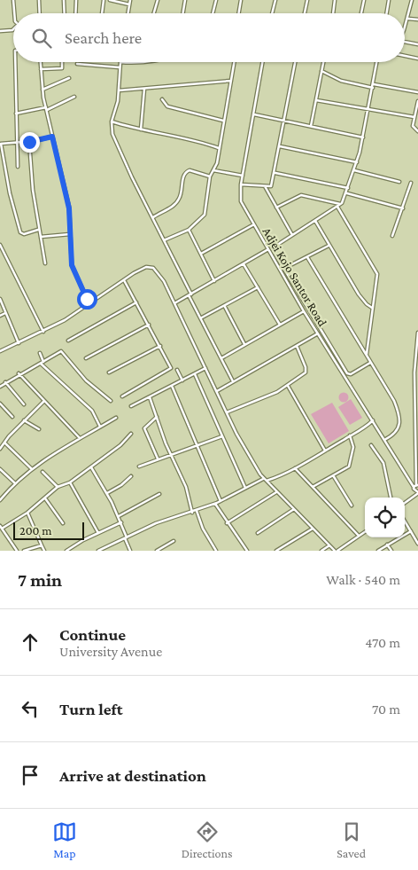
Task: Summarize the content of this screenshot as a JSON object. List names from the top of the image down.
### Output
{
  "streets": {
    "street": ["Adjei Kojo Santor Road"]
  },
  "scale_bar": "200 m",
  "page": {
    "search": "Search here",
    "scale": "200 m",
    "heading": ["7 min", "Walk · 540 m"],
    "list": [
      ["Continue", "University Avenue", "470 m"],
      ["Turn left", "70 m"],
      "Arrive at destination"
    ],
    "nav": ["Map", "Directions", "Saved"]
  }
}
